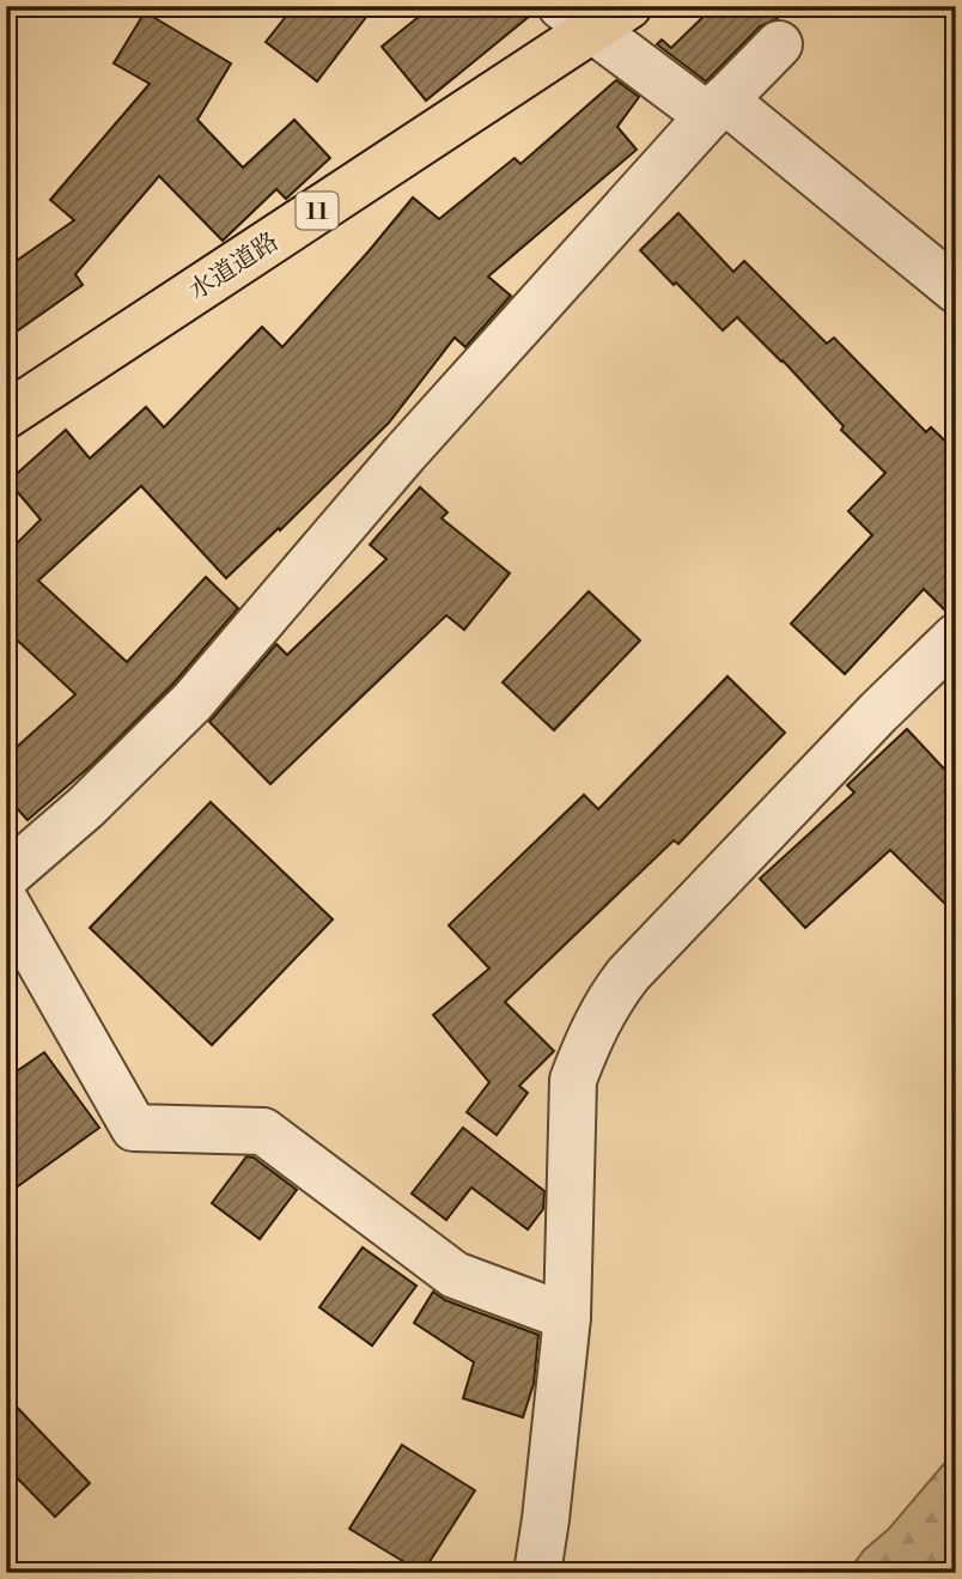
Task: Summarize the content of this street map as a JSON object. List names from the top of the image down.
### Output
{
  "streets": {
    "main road": ["11", "水道道路"]
  }
}
